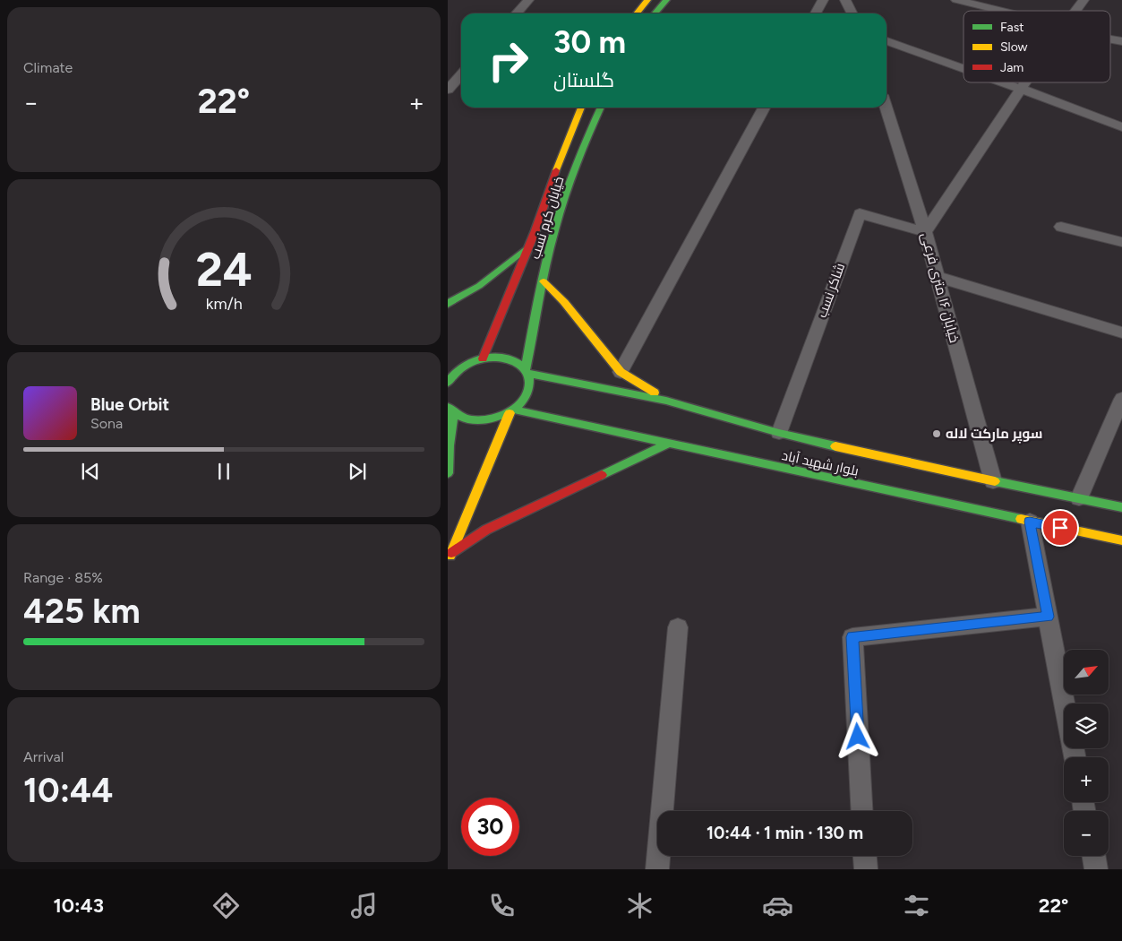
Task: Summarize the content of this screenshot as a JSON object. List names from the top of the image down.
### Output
{
  "streets": {
    "main road": ["خیابان کرم نسب", "بلوار شهید آباد"],
    "street": ["خیابان ۱۶ متری فرعی", "شاکر نسب"]
  },
  "crossings": [
    ["خیابان کرم نسب", "بلوار شهید آباد"],
    ["خیابان ۱۶ متری فرعی", "شاکر نسب"],
    ["خیابان ۱۶ متری فرعی", "بلوار شهید آباد"],
    ["شاکر نسب", "بلوار شهید آباد"]
  ],
  "places": ["سوپر مارکت لاله"],
  "legend": ["Fast", "Slow", "Jam"],
  "north": "top right",
  "page": {
    "tile": [
      "Climate",
      ["Range · 85%", "425 km"],
      ["Arrival", "10:44"]
    ],
    "turn": ["30 m", "گلستان"],
    "heat": ["−", "22°", "+"],
    "song": ["Blue Orbit", "Sona"],
    "map_buttons": ["+", "−"],
    "limit": "30",
    "trip": "10:44 · 1 min · 130 m",
    "tabs": ["10:43", "22°"],
    "gauge": ["24", "km/h"]
  }
}
